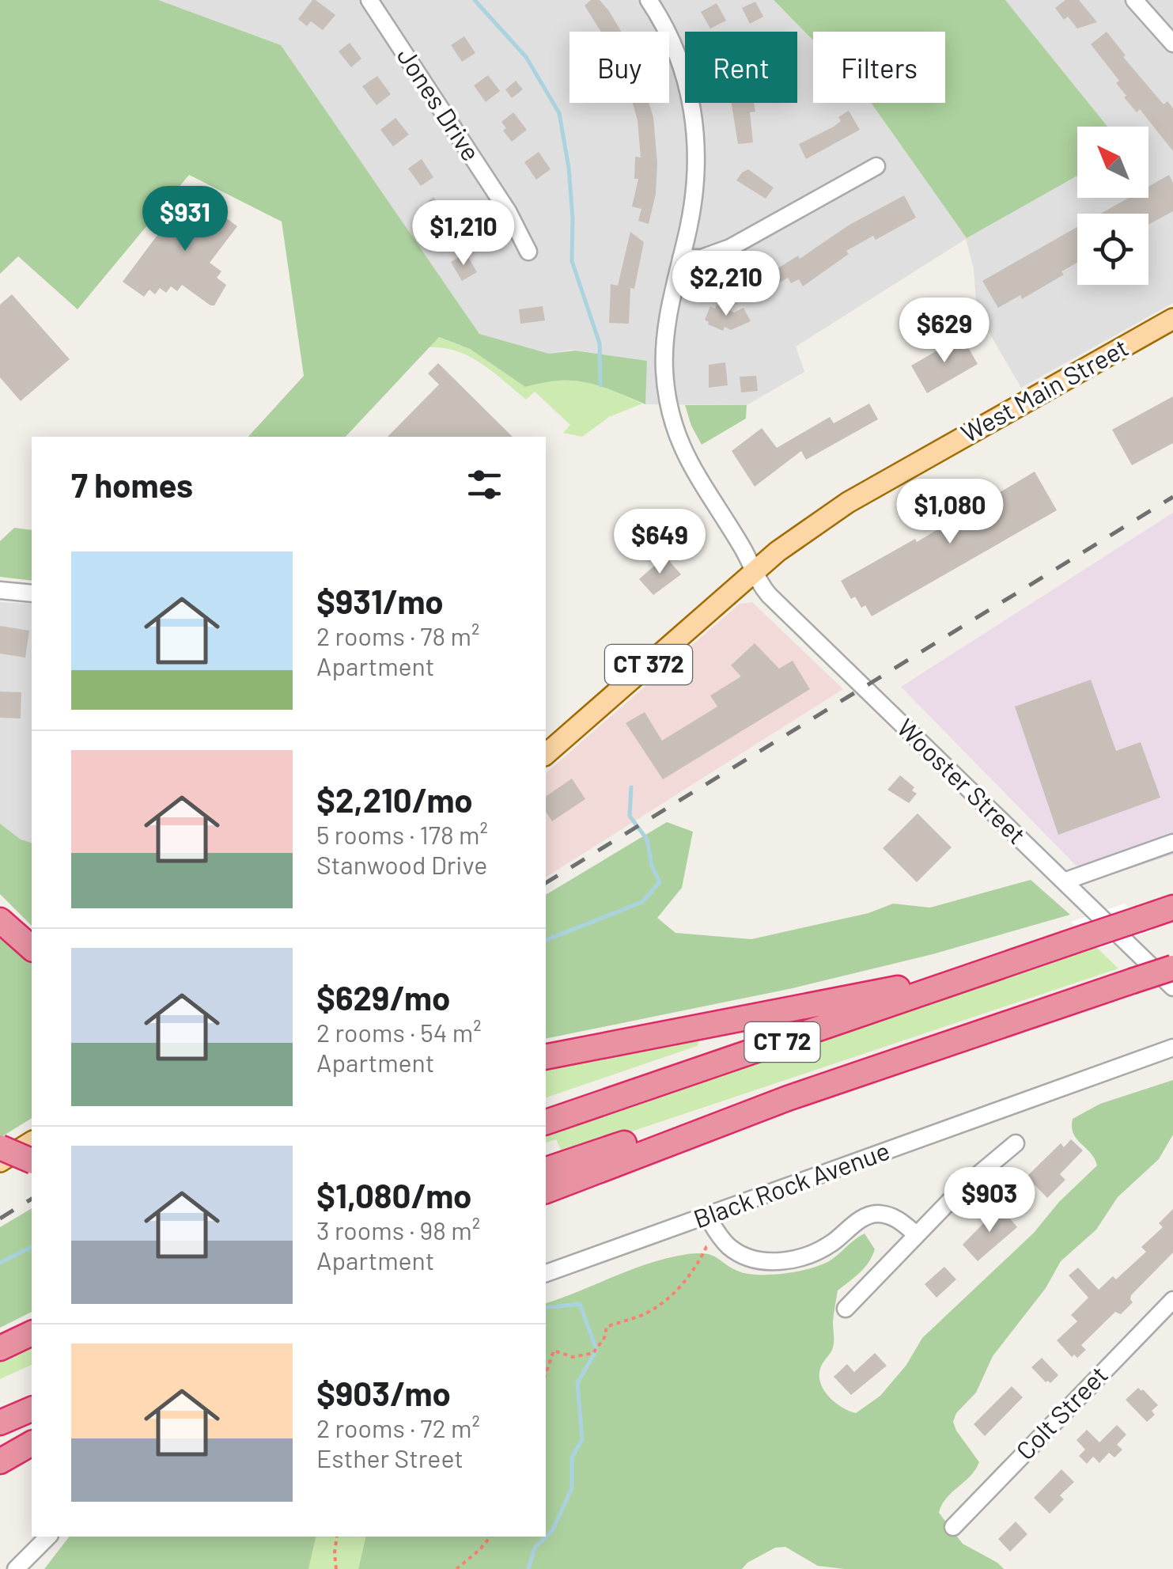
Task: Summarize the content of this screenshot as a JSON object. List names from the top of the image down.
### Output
{
  "streets": {
    "highway": ["CT 72"],
    "main road": ["West Main Street", "CT 372"],
    "street": [
      "Jones Drive",
      "Wooster Street",
      "Black Rock Avenue",
      "Colt Street"
    ]
  },
  "crossings": [
    ["West Main Street", "Wooster Street"]
  ],
  "north": "top left",
  "page": {
    "chip": ["Buy", "Rent", "Filters"],
    "price": [
      "$931",
      "$1,210",
      "$2,210",
      "$629",
      "$1,080",
      "$649",
      "$903"
    ],
    "heading": "7 homes",
    "list": [
      {
        "name": "$931/mo",
        "note": "2 rooms · 78 m² · Apartment"
      },
      {
        "name": "$2,210/mo",
        "note": "5 rooms · 178 m² · Stanwood Drive"
      },
      {
        "name": "$629/mo",
        "note": "2 rooms · 54 m² · Apartment"
      },
      {
        "name": "$1,080/mo",
        "note": "3 rooms · 98 m² · Apartment"
      },
      {
        "name": "$903/mo",
        "note": "2 rooms · 72 m² · Esther Street"
      }
    ]
  }
}
